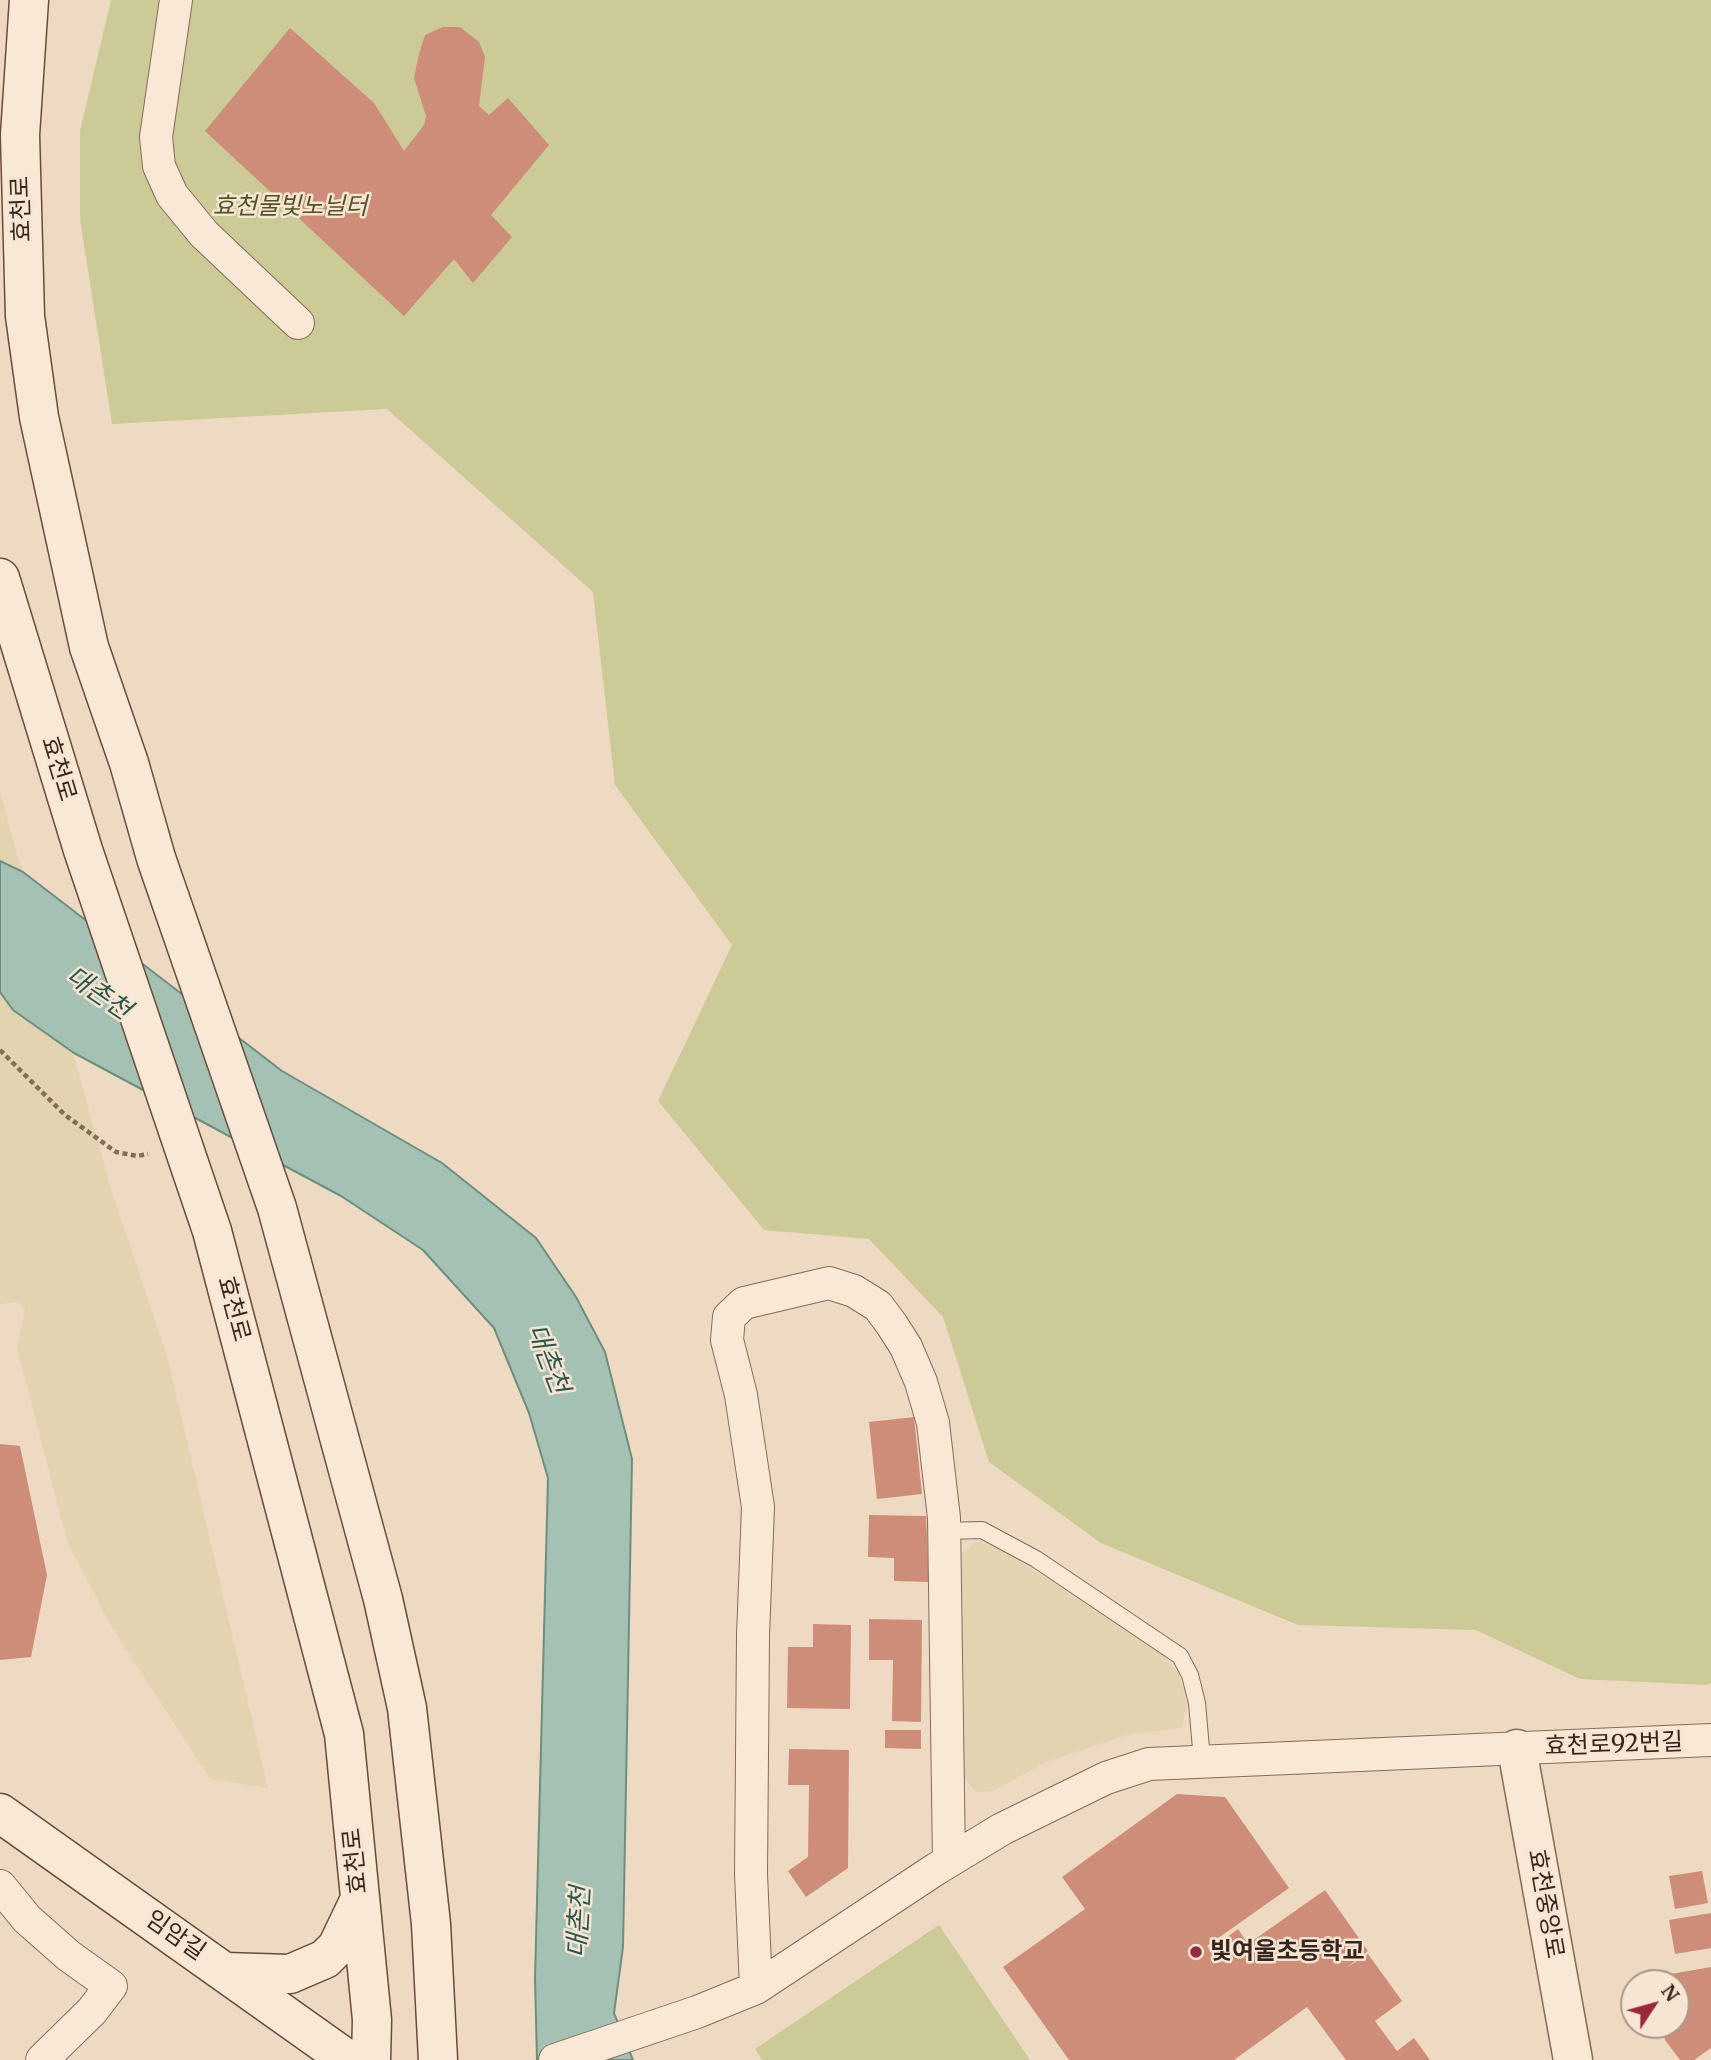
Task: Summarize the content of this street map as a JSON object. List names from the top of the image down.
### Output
{
  "streets": {
    "main road": ["효천로", "효천중앙로", "임암길"],
    "street": ["효천로92번길"]
  },
  "crossings": [
    ["효천로92번길", "효천중앙로"]
  ],
  "water": ["대촌천"],
  "parks": ["효천물빛노닐터"],
  "places": ["빛여울초등학교"],
  "north": "top right"
}
